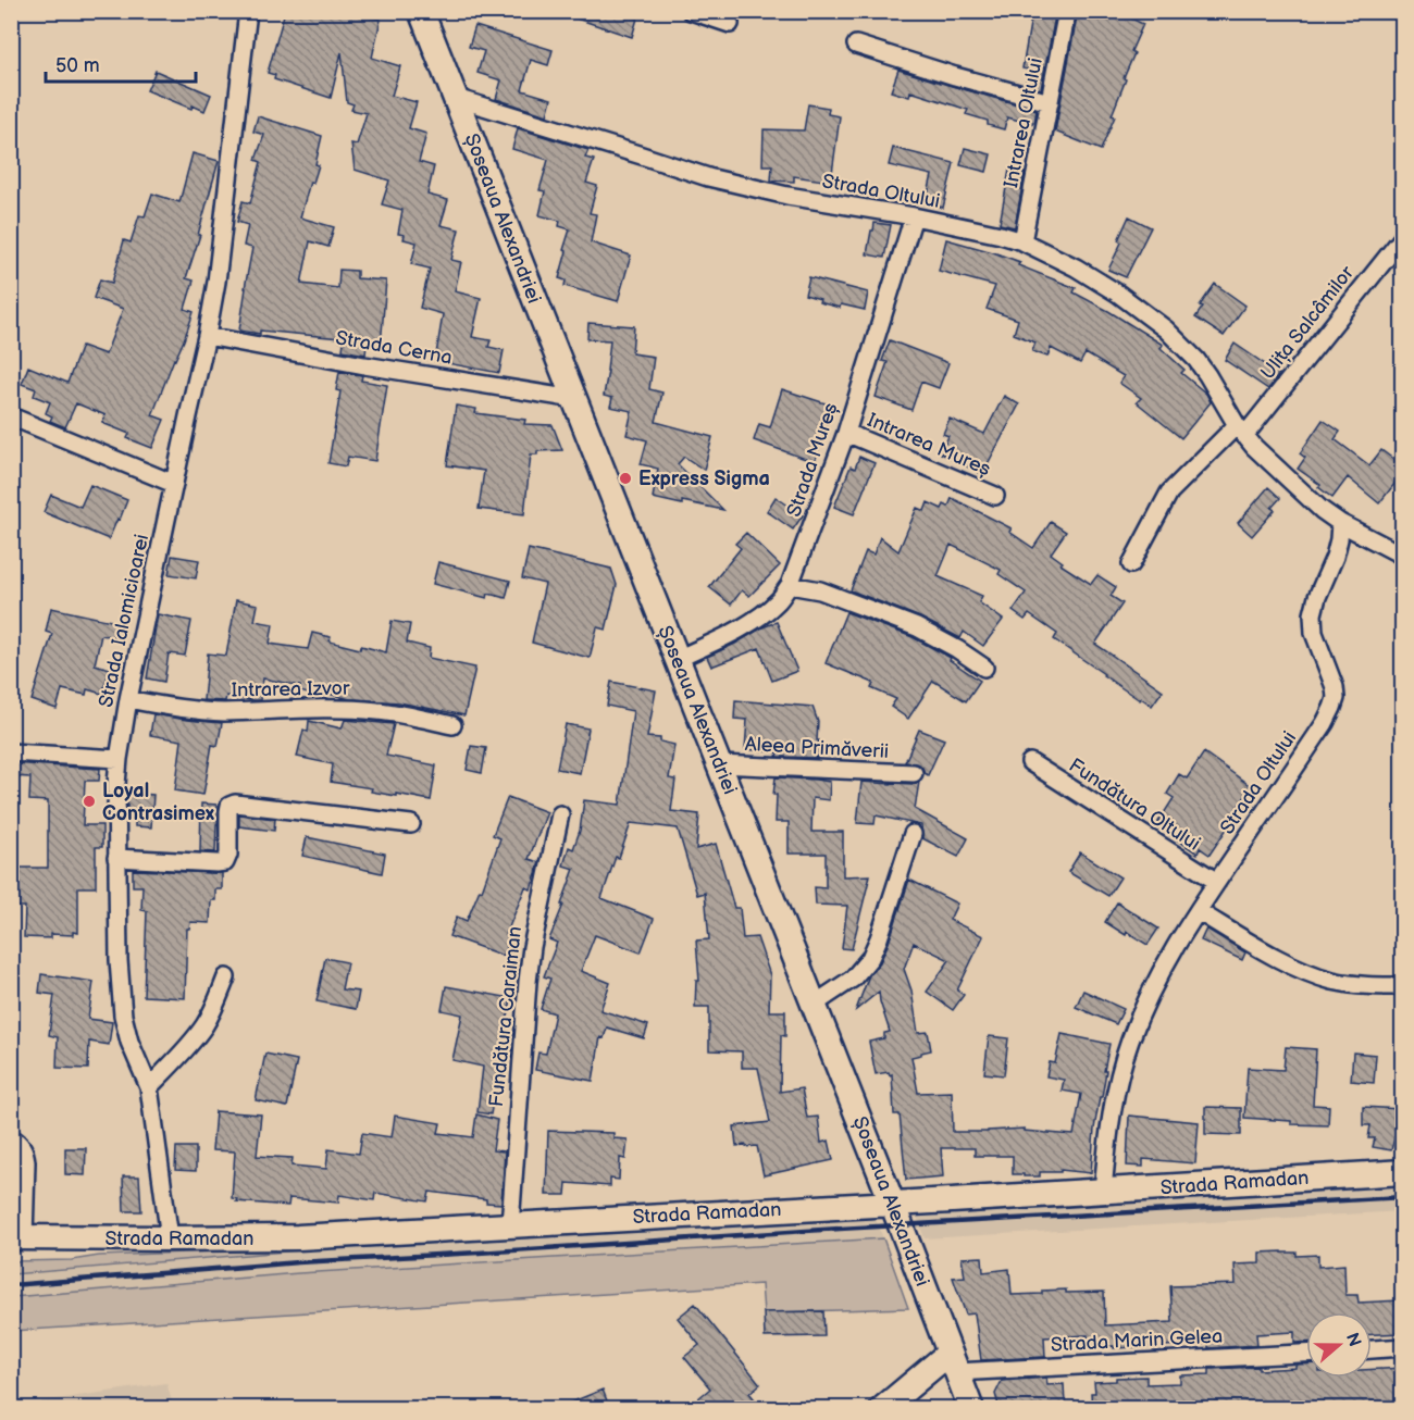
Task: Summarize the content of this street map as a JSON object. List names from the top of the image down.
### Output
{
  "streets": {
    "main road": ["Șoseaua Alexandriei", "Strada Ramadan"],
    "street": [
      "Intrarea Oltului",
      "Strada Oltului",
      "Ulița Salcâmilor",
      "Strada Cerna",
      "Intrarea Mureș",
      "Strada Mureș",
      "Strada Ialomicioarei",
      "Intrarea Izvor",
      "Aleea Primăverii",
      "Fundătura Oltului",
      "Fundătura Caraiman",
      "Strada Marin Gelea"
    ]
  },
  "crossings": [
    ["Intrarea Oltului", "Strada Oltului"],
    ["Strada Oltului", "Șoseaua Alexandriei"],
    ["Strada Oltului", "Ulița Salcâmilor"],
    ["Strada Oltului", "Strada Mureș"],
    ["Strada Oltului", "Fundătura Oltului"],
    ["Strada Oltului", "Strada Ramadan"],
    ["Șoseaua Alexandriei", "Strada Cerna"],
    ["Șoseaua Alexandriei", "Strada Mureș"],
    ["Șoseaua Alexandriei", "Aleea Primăverii"],
    ["Șoseaua Alexandriei", "Strada Ramadan"],
    ["Șoseaua Alexandriei", "Strada Marin Gelea"],
    ["Strada Cerna", "Strada Ialomicioarei"],
    ["Intrarea Mureș", "Strada Mureș"],
    ["Strada Ialomicioarei", "Intrarea Izvor"],
    ["Strada Ialomicioarei", "Strada Ramadan"],
    ["Fundătura Caraiman", "Strada Ramadan"]
  ],
  "places": ["Express Sigma", "Loyal Contrasimex"],
  "scale_bar": "50 m",
  "north": "right"
}
